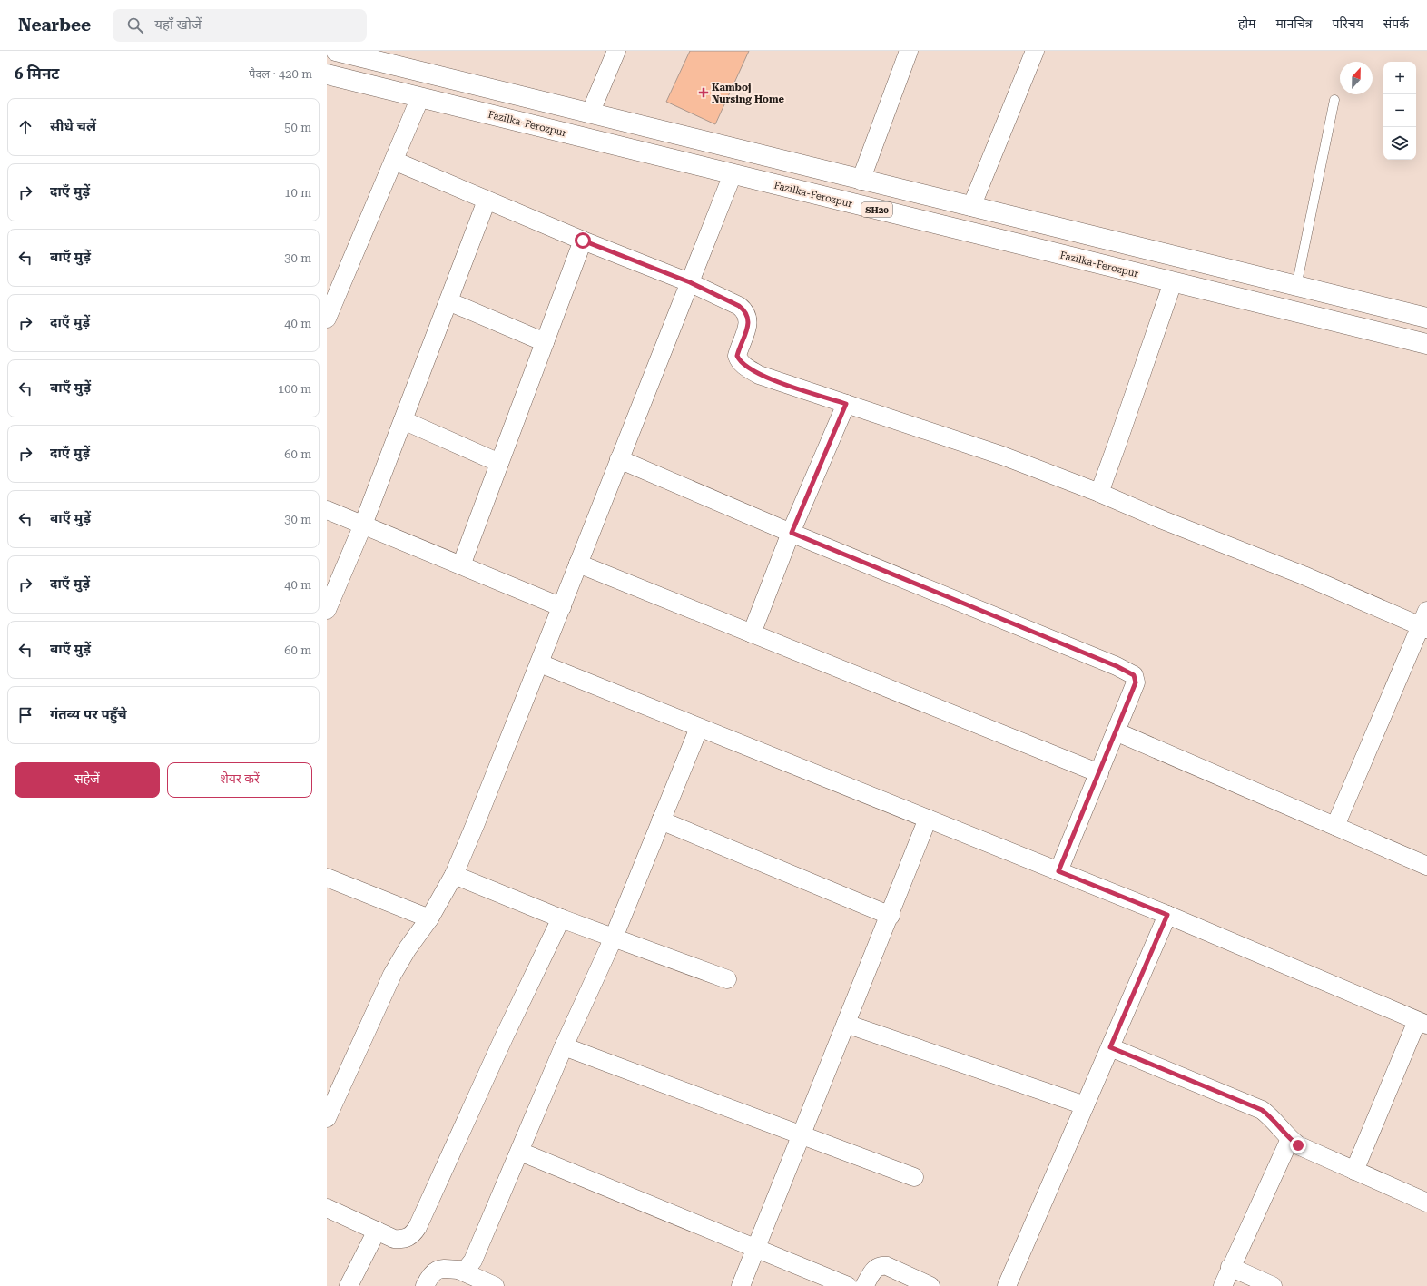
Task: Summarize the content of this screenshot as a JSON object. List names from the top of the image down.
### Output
{
  "streets": {
    "main road": ["Fazilka-Ferozpur", "SH20"]
  },
  "places": {
    "health": ["Kamboj Nursing Home"]
  },
  "north": "top",
  "page": {
    "header": "Nearbee",
    "search": "यहाँ खोजें",
    "nav": [
      "होम",
      "मानचित्र",
      "परिचय",
      "संपर्क"
    ],
    "heading": ["6 मिनट", "पैदल · 420 m"],
    "map_buttons": ["+", "−"],
    "list": [
      ["सीधे चलें", "50 m"],
      ["दाएँ मुड़ें", "10 m"],
      ["बाएँ मुड़ें", "30 m"],
      ["दाएँ मुड़ें", "40 m"],
      ["बाएँ मुड़ें", "100 m"],
      ["दाएँ मुड़ें", "60 m"],
      ["बाएँ मुड़ें", "30 m"],
      ["दाएँ मुड़ें", "40 m"],
      ["बाएँ मुड़ें", "60 m"],
      "गंतव्य पर पहुँचे"
    ],
    "buttons": ["सहेजें", "शेयर करें"]
  }
}
